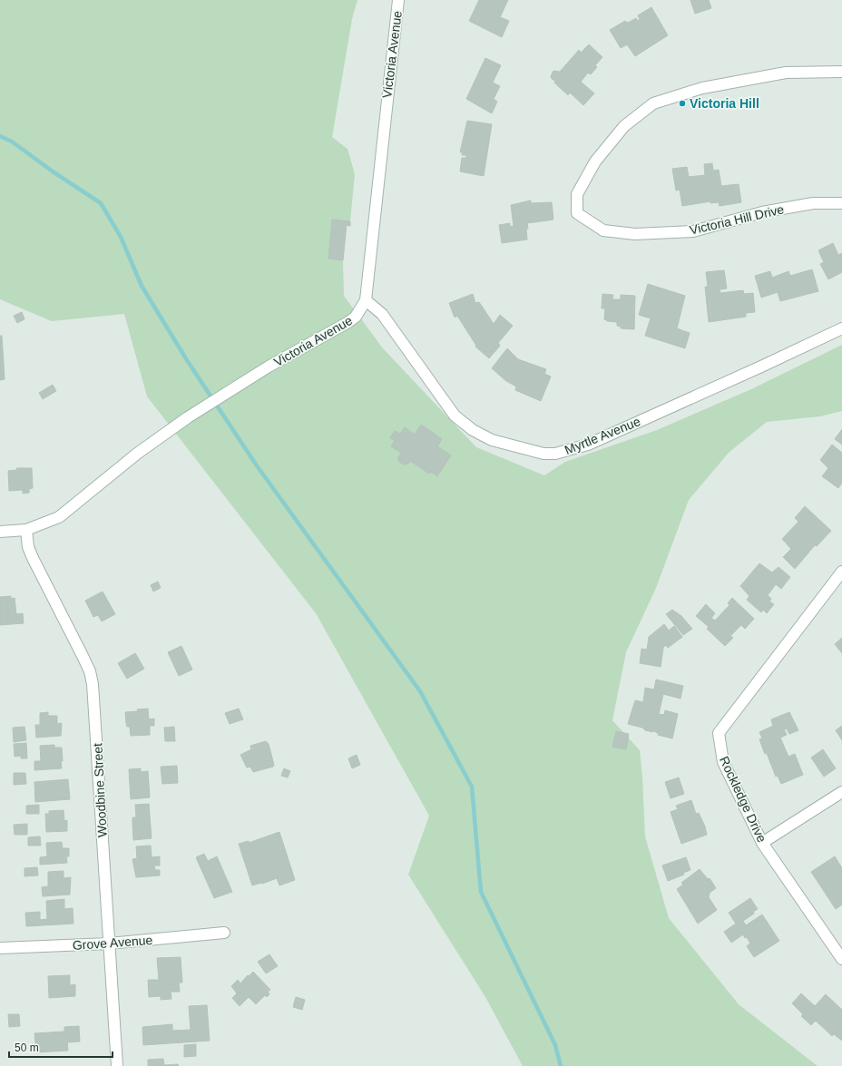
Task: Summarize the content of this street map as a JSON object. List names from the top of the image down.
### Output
{
  "streets": {
    "street": [
      "Victoria Avenue",
      "Victoria Hill Drive",
      "Myrtle Avenue",
      "Woodbine Street",
      "Rockledge Drive",
      "Grove Avenue"
    ]
  },
  "crossings": [
    ["Victoria Avenue", "Myrtle Avenue"],
    ["Victoria Avenue", "Woodbine Street"],
    ["Woodbine Street", "Grove Avenue"]
  ],
  "places": ["Victoria Hill"],
  "scale_bar": "50 m"
}
